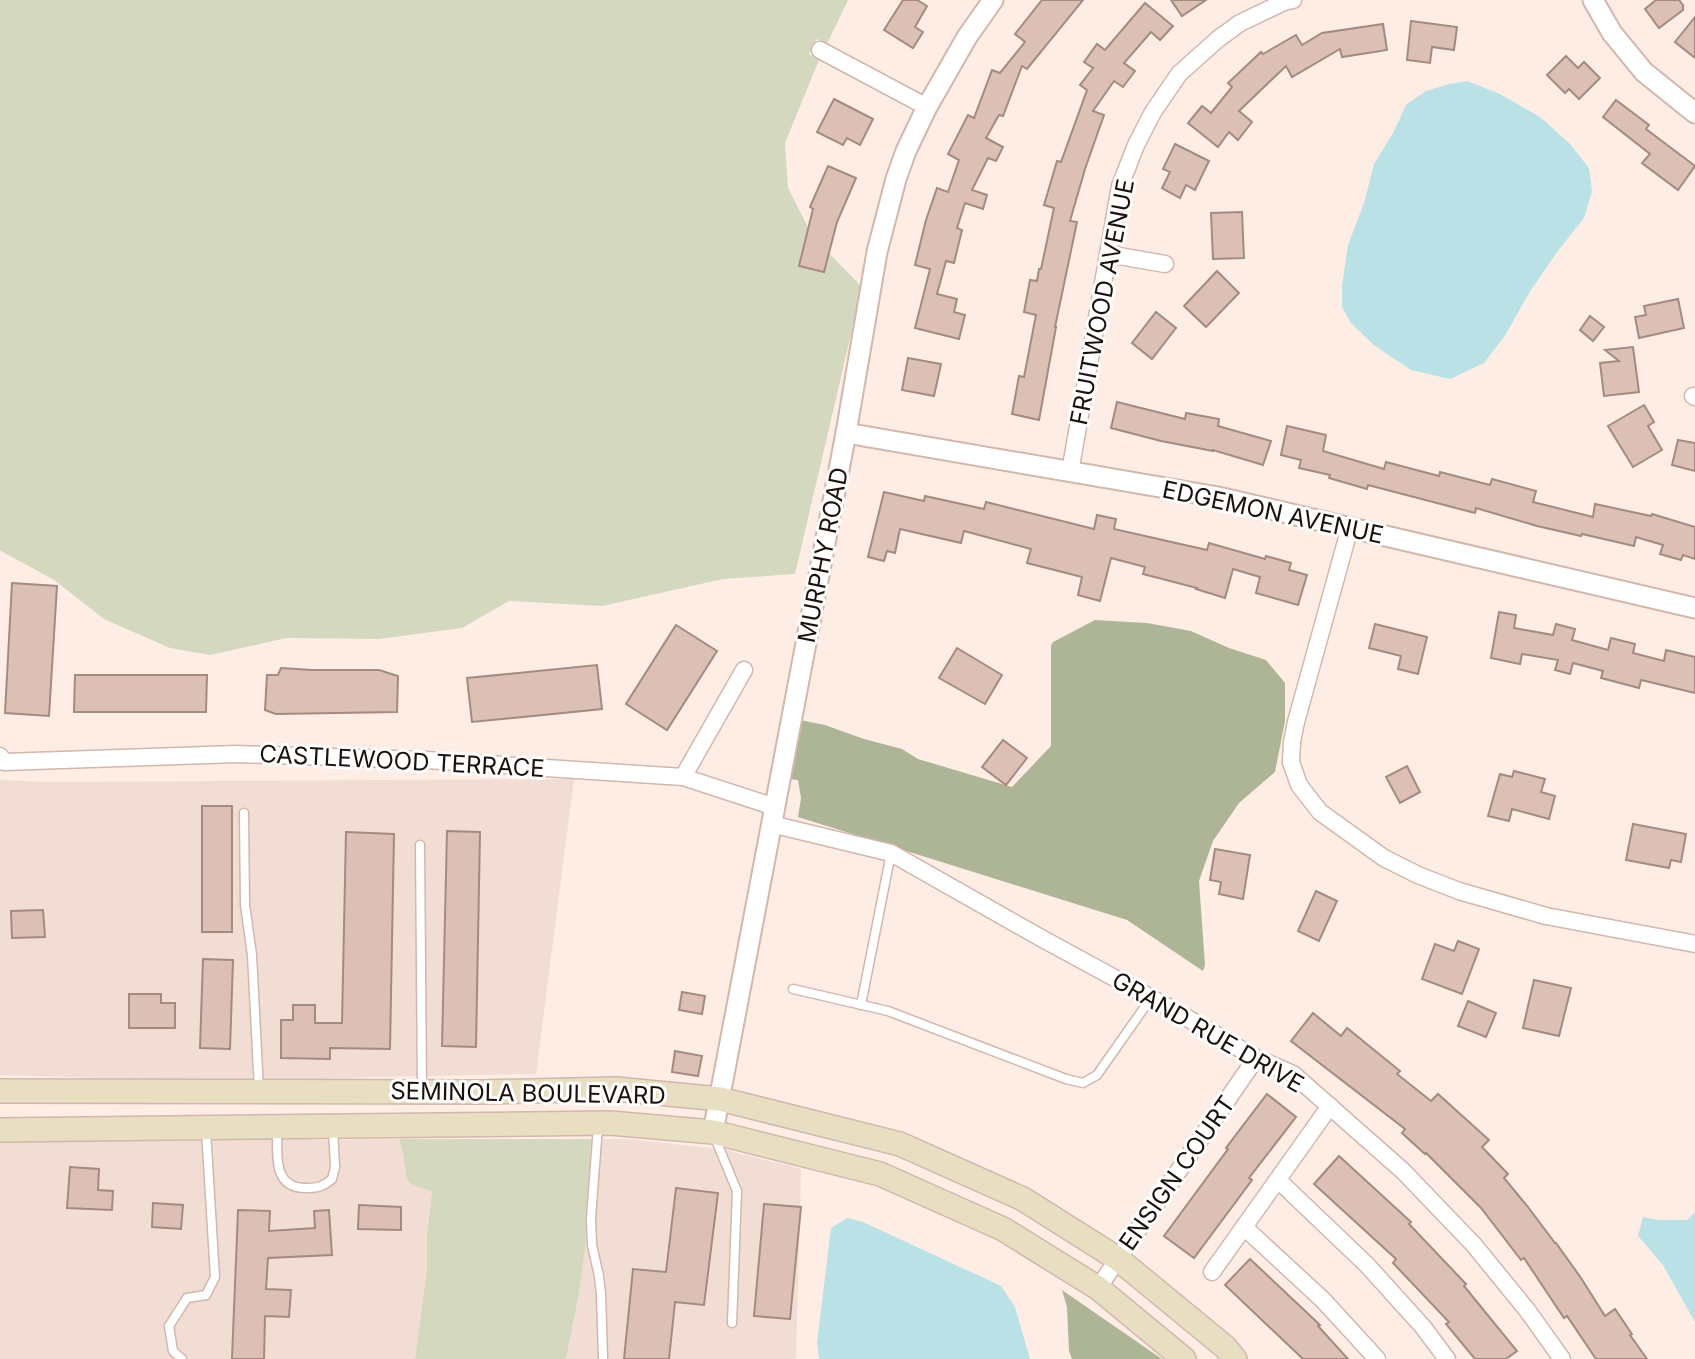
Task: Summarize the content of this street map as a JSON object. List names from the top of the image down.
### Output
{
  "streets": {
    "main road": ["SEMINOLA BOULEVARD"],
    "street": [
      "FRUITWOOD AVENUE",
      "EDGEMON AVENUE",
      "MURPHY ROAD",
      "CASTLEWOOD TERRACE",
      "GRAND RUE DRIVE",
      "ENSIGN COURT"
    ]
  },
  "crossings": [
    ["FRUITWOOD AVENUE", "EDGEMON AVENUE"],
    ["EDGEMON AVENUE", "MURPHY ROAD"],
    ["MURPHY ROAD", "GRAND RUE DRIVE"],
    ["MURPHY ROAD", "SEMINOLA BOULEVARD"],
    ["CASTLEWOOD TERRACE", "GRAND RUE DRIVE"],
    ["GRAND RUE DRIVE", "ENSIGN COURT"],
    ["SEMINOLA BOULEVARD", "ENSIGN COURT"]
  ]
}
